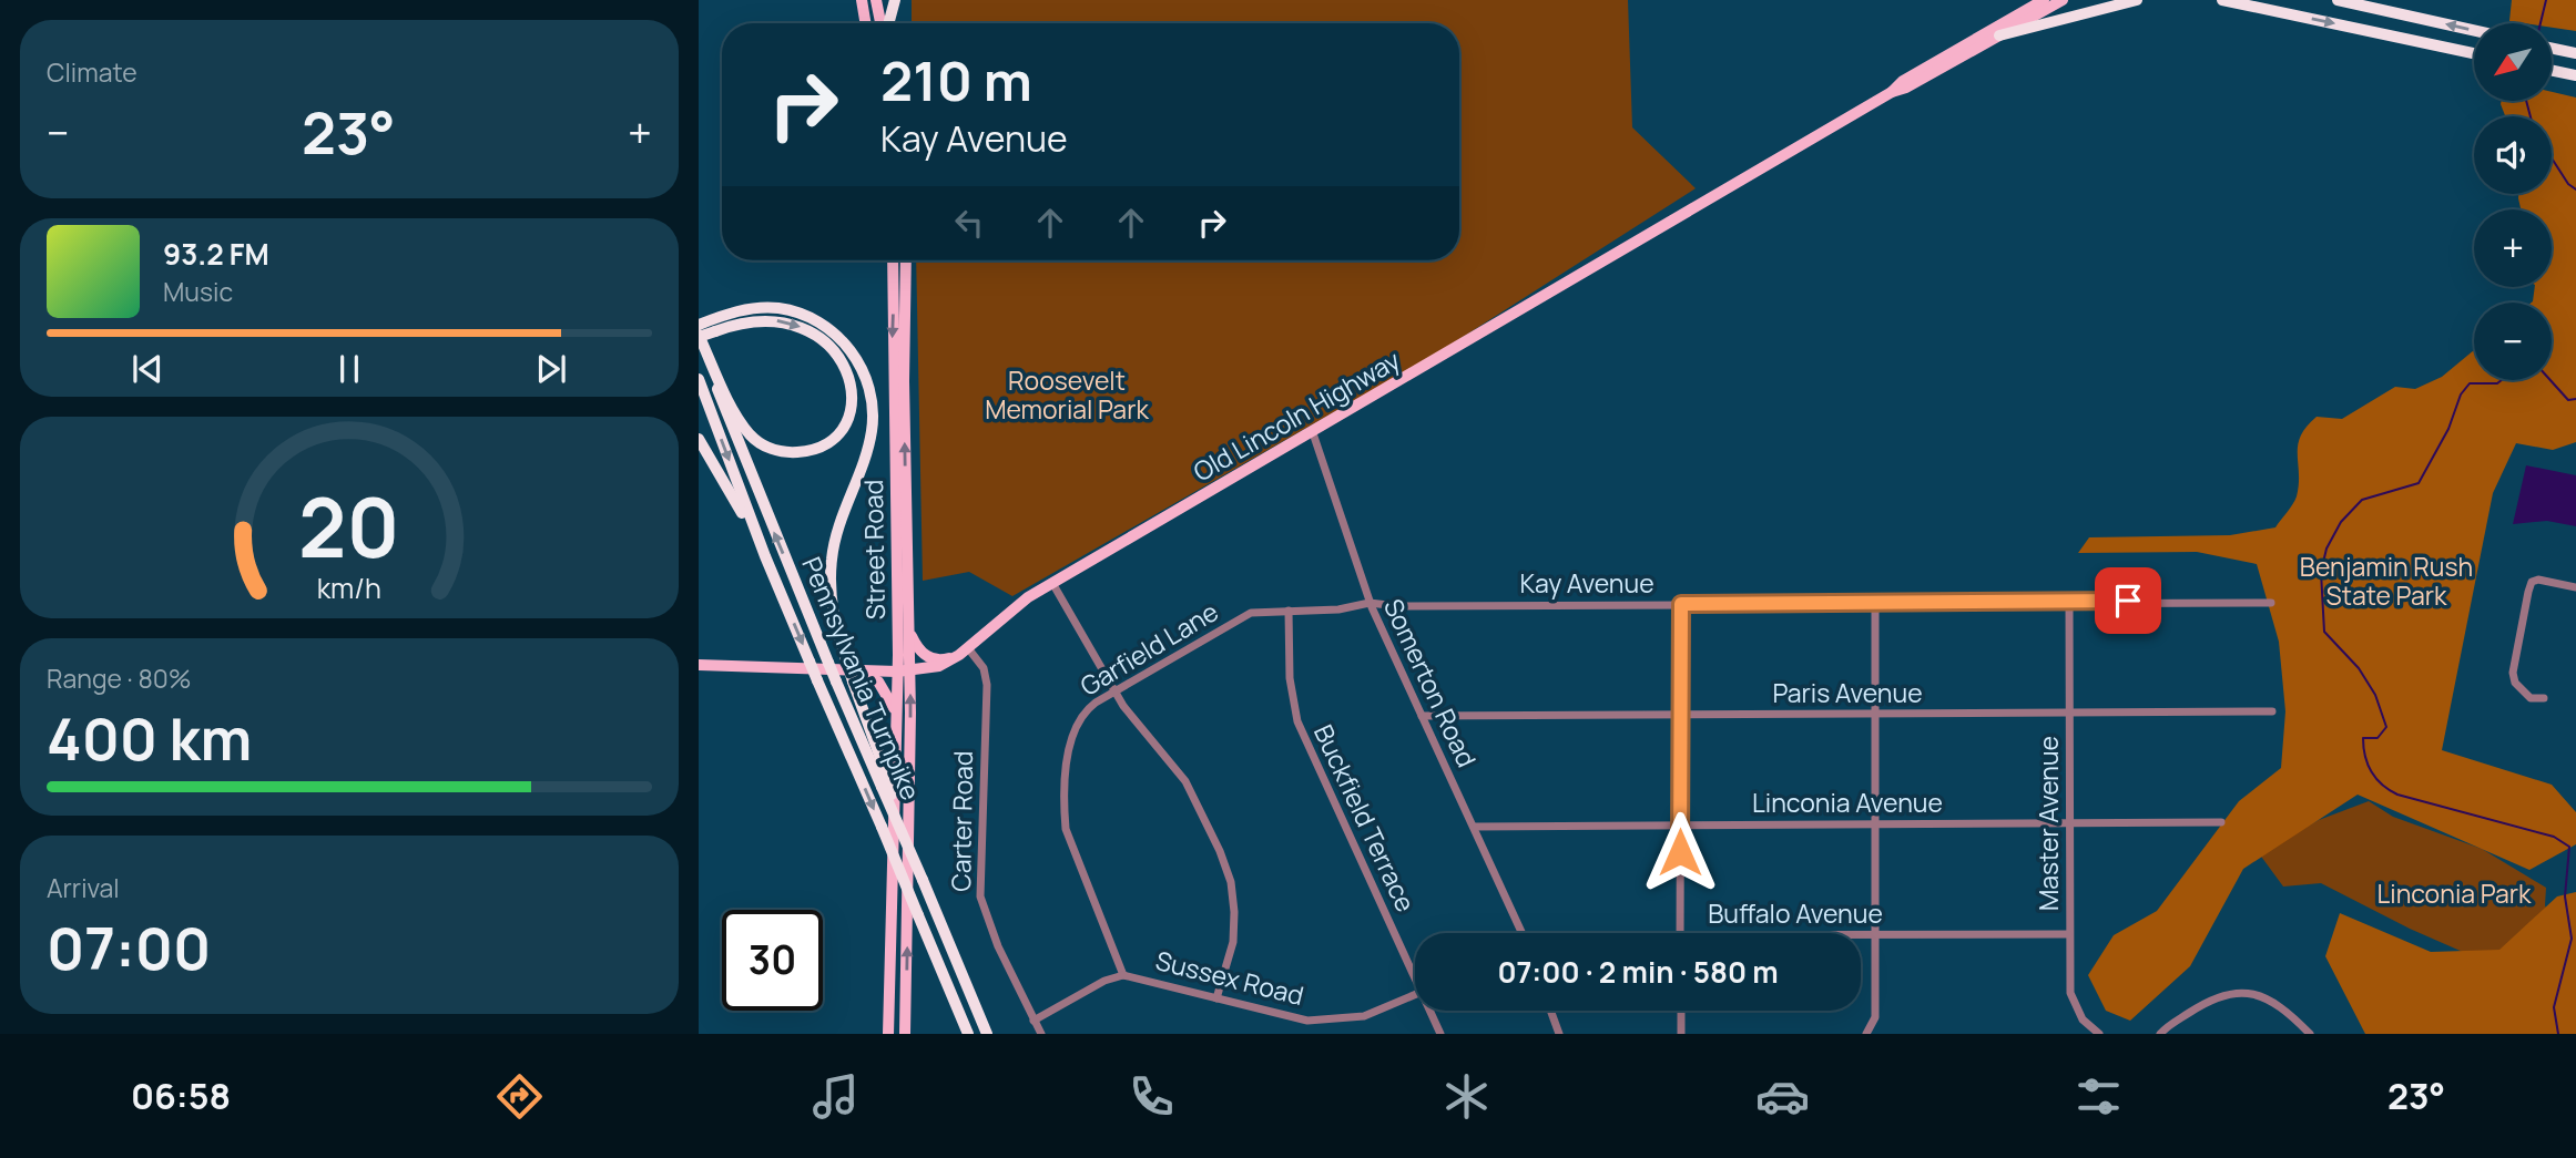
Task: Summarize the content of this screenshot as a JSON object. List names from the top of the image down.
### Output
{
  "streets": {
    "highway": ["Pennsylvania Turnpike"],
    "main road": ["Old Lincoln Highway", "Street Road"],
    "street": [
      "Kay Avenue",
      "Garfield Lane",
      "Somerton Road",
      "Paris Avenue",
      "Linconia Avenue",
      "Buckfield Terrace",
      "Carter Road",
      "Master Avenue",
      "Buffalo Avenue",
      "Sussex Road"
    ]
  },
  "crossings": [
    ["Old Lincoln Highway", "Street Road"],
    ["Old Lincoln Highway", "Somerton Road"],
    ["Old Lincoln Highway", "Carter Road"],
    ["Kay Avenue", "Garfield Lane"],
    ["Kay Avenue", "Somerton Road"],
    ["Kay Avenue", "Master Avenue"],
    ["Garfield Lane", "Somerton Road"],
    ["Garfield Lane", "Buckfield Terrace"],
    ["Garfield Lane", "Sussex Road"],
    ["Somerton Road", "Paris Avenue"],
    ["Somerton Road", "Linconia Avenue"],
    ["Paris Avenue", "Master Avenue"],
    ["Linconia Avenue", "Master Avenue"],
    ["Carter Road", "Sussex Road"],
    ["Master Avenue", "Buffalo Avenue"]
  ],
  "parks": ["Roosevelt Memorial Park", "Benjamin Rush State Park", "Linconia Park"],
  "north": "bottom left",
  "page": {
    "tile": [
      "Climate",
      ["Range · 80%", "400 km"],
      ["Arrival", "07:00"]
    ],
    "map_buttons": ["+", "−"],
    "turn": ["210 m", "Kay Avenue"],
    "heat": ["−", "23°", "+"],
    "song": ["93.2 FM", "Music"],
    "limit": "30",
    "trip": "07:00 · 2 min · 580 m",
    "tabs": ["06:58", "23°"],
    "gauge": ["20", "km/h"]
  }
}
